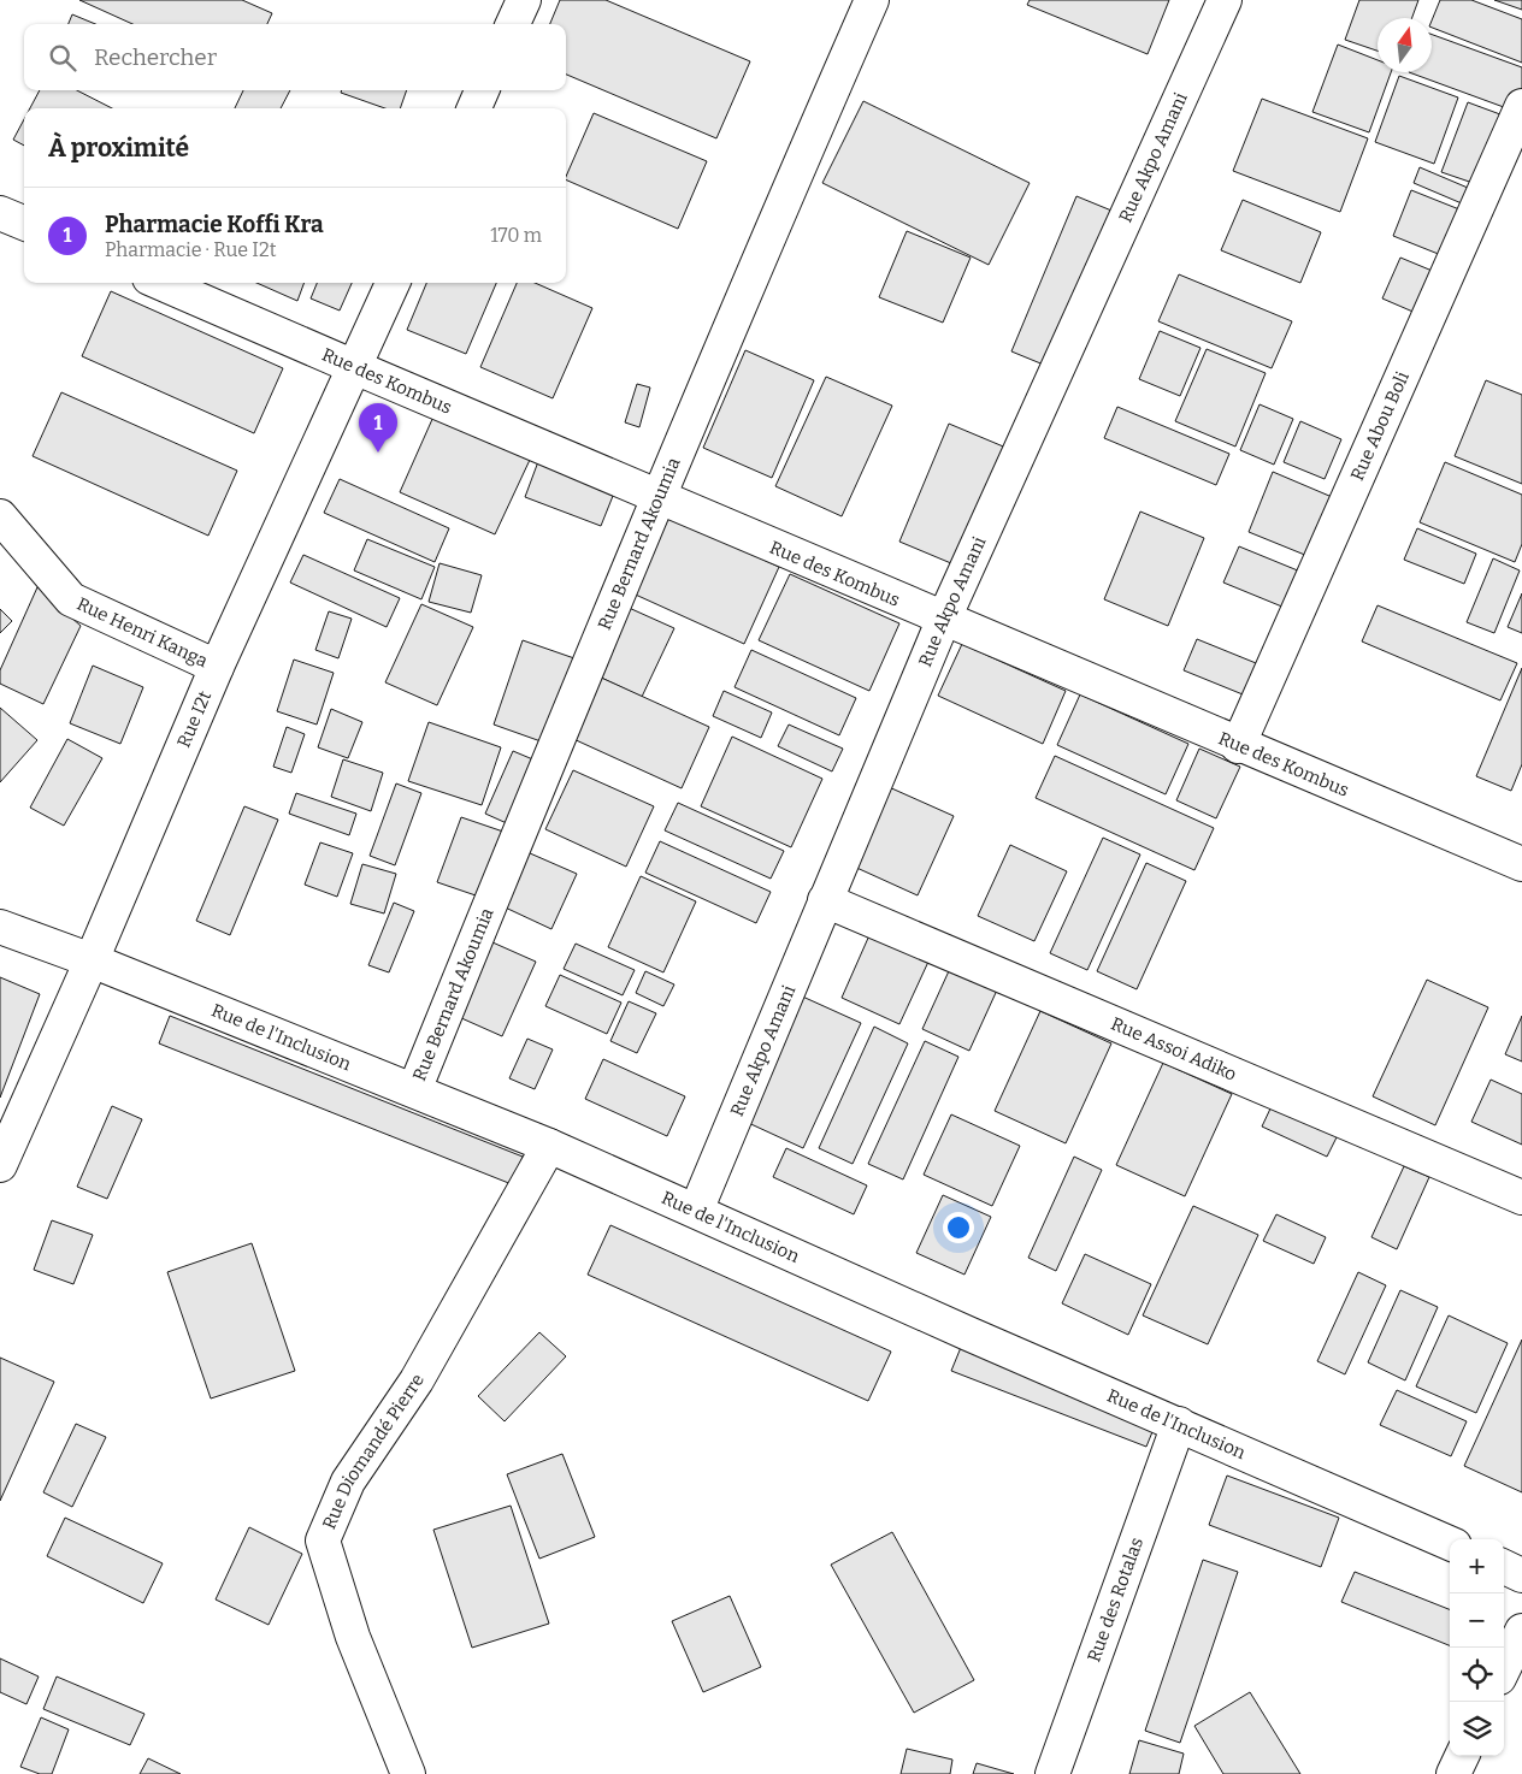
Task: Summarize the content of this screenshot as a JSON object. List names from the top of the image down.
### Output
{
  "streets": {
    "street": [
      "Rue Akpo Amani",
      "Rue des Kombus",
      "Rue Abou Boli",
      "Rue Bernard Akoumia",
      "Rue Henri Kanga",
      "Rue I2t",
      "Rue de l'Inclusion",
      "Rue Assoi Adiko",
      "Rue Diomandé Pierre",
      "Rue des Rotalas"
    ]
  },
  "crossings": [
    ["Rue Akpo Amani", "Rue des Kombus"],
    ["Rue Akpo Amani", "Rue de l'Inclusion"],
    ["Rue Akpo Amani", "Rue Assoi Adiko"],
    ["Rue des Kombus", "Rue Abou Boli"],
    ["Rue des Kombus", "Rue Bernard Akoumia"],
    ["Rue des Kombus", "Rue I2t"],
    ["Rue Bernard Akoumia", "Rue de l'Inclusion"],
    ["Rue Henri Kanga", "Rue I2t"],
    ["Rue I2t", "Rue de l'Inclusion"],
    ["Rue de l'Inclusion", "Rue Diomandé Pierre"],
    ["Rue de l'Inclusion", "Rue des Rotalas"]
  ],
  "north": "top",
  "page": {
    "search": "Rechercher",
    "heading": "À proximité",
    "list": [
      {
        "mark": "1",
        "name": "Pharmacie Koffi Kra",
        "note": "Pharmacie · Rue I2t",
        "value": "170 m"
      }
    ],
    "pins": "1",
    "map_buttons": ["+", "−"]
  }
}
